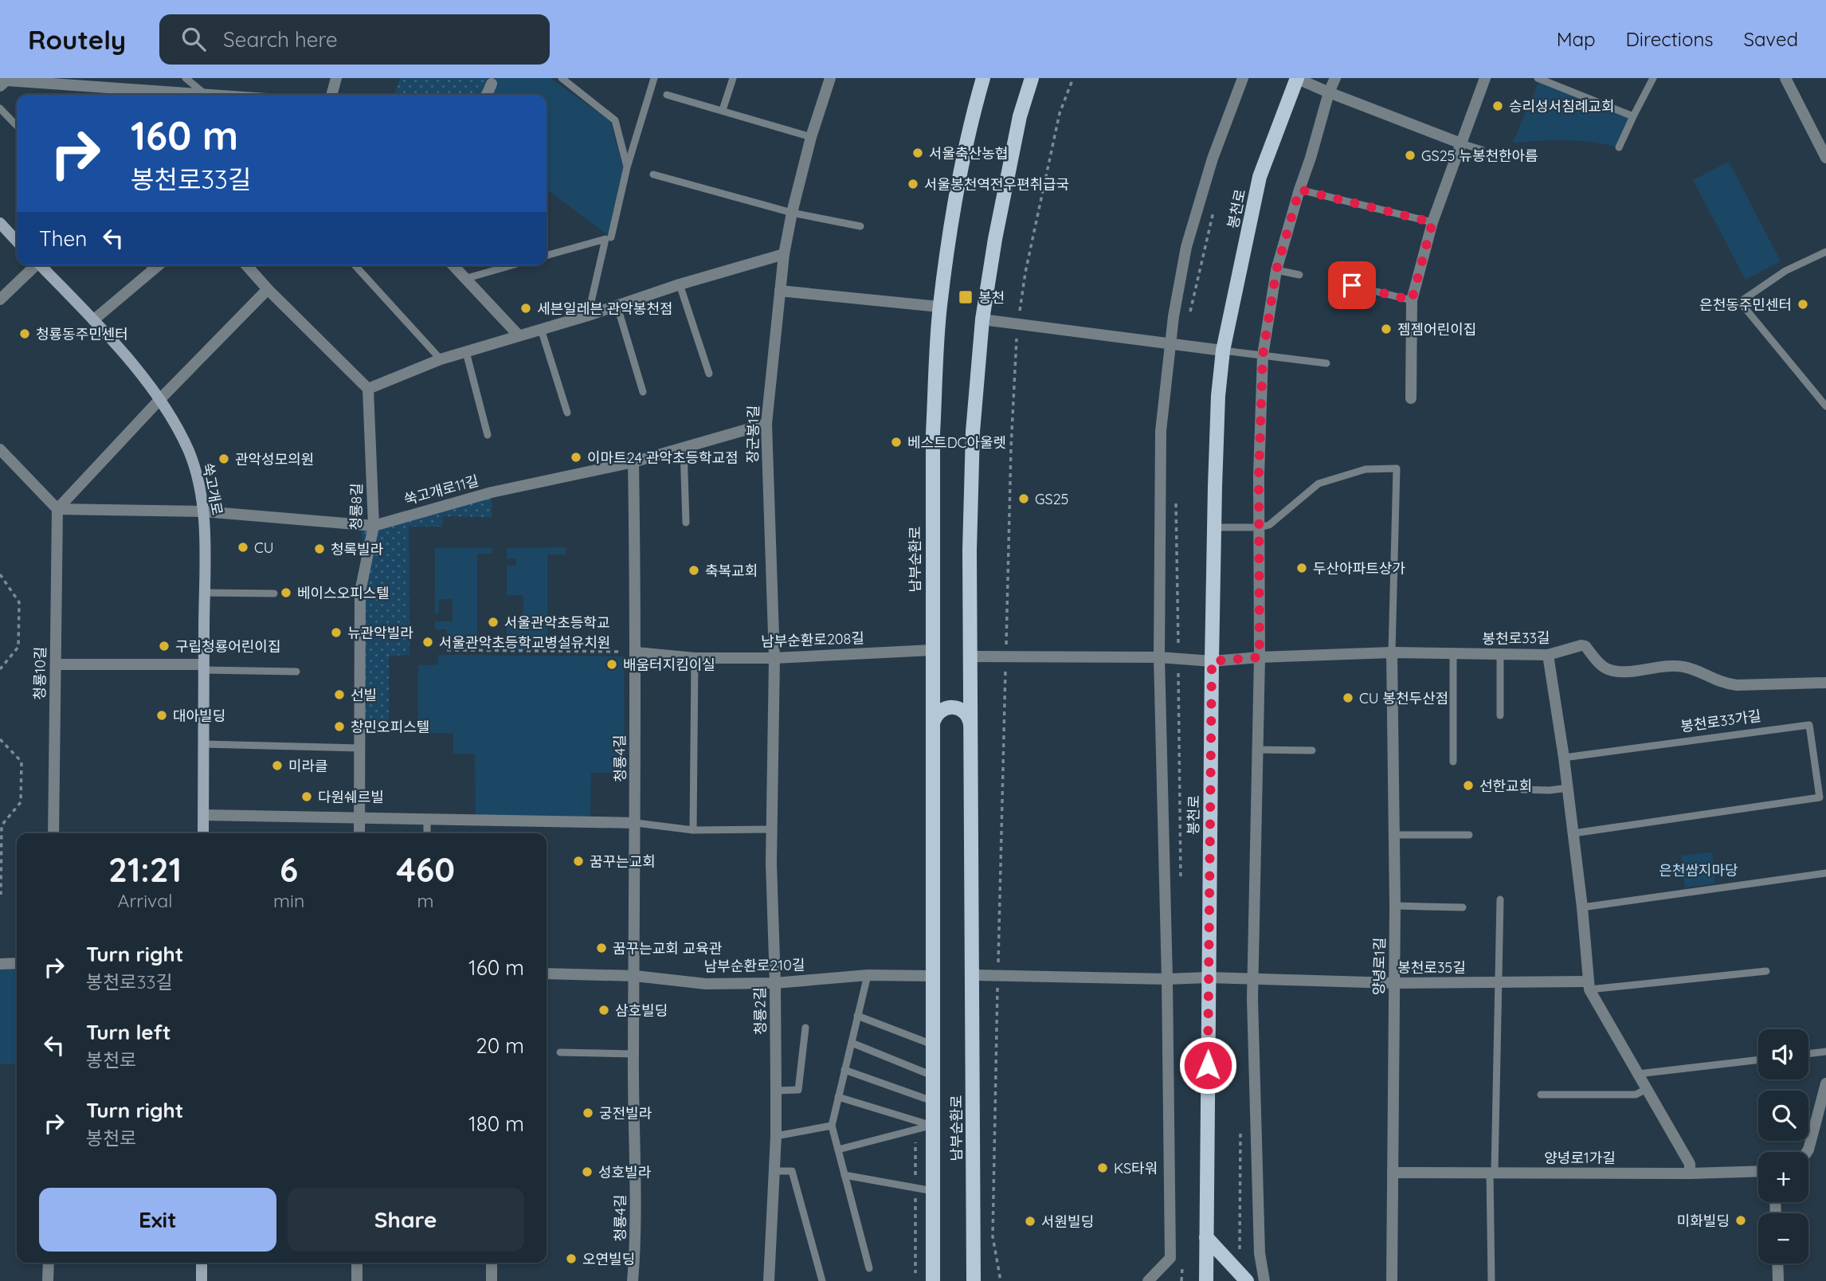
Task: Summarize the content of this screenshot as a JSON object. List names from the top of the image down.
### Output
{
  "streets": {
    "main road": ["봉천로", "쑥고개로", "남부순환로"],
    "street": [
      "장군봉1길",
      "쑥고개로11길",
      "청룡8길",
      "봉천로33길",
      "남부순환로208길",
      "청룡10길",
      "청룡4길",
      "남부순환로210길",
      "양녕로1길",
      "봉천로35길",
      "청룡2길",
      "양녕로1가길"
    ],
    "lane": ["봉천로33가길"]
  },
  "crossings": [
    ["봉천로", "봉천로33길"],
    ["봉천로", "봉천로35길"],
    ["장군봉1길", "쑥고개로11길"],
    ["장군봉1길", "남부순환로208길"],
    ["장군봉1길", "청룡2길"],
    ["쑥고개로", "쑥고개로11길"],
    ["쑥고개로11길", "청룡8길"],
    ["쑥고개로11길", "청룡10길"],
    ["쑥고개로11길", "청룡4길"],
    ["남부순환로", "남부순환로208길"],
    ["남부순환로", "남부순환로210길"],
    ["봉천로33길", "양녕로1길"],
    ["남부순환로208길", "청룡4길"],
    ["남부순환로208길", "청룡2길"],
    ["청룡4길", "남부순환로210길"],
    ["남부순환로210길", "청룡2길"],
    ["양녕로1길", "봉천로35길"],
    ["양녕로1길", "양녕로1가길"]
  ],
  "parks": ["은천쌈지마당"],
  "places": {
    "other": [
      "승리성서침례교회",
      "서울축산농협",
      "GS25 뉴봉천한아름",
      "서울봉천역전우편취급국",
      "은천동주민센터",
      "세븐일레븐 관악봉천점",
      "젬젬어린이집",
      "청룡동주민센터",
      "베스트DC아울렛",
      "이마트24 관악초등학교점",
      "관악성모의원",
      "GS25",
      "CU",
      "청록빌라",
      "두산아파트상가",
      "축복교회",
      "베이스오피스텔",
      "서울관악초등학교",
      "뉴관악빌라",
      "서울관악초등학교병설유치원",
      "구립청룡어린이집",
      "배움터지킴이실",
      "선빌",
      "CU 봉천두산점",
      "대아빌딩",
      "창민오피스텔",
      "미라클",
      "선한교회",
      "다원쉐르빌",
      "꿈꾸는교회",
      "꿈꾸는교회 교육관",
      "삼호빌딩",
      "궁전빌라",
      "KS타워",
      "성호빌라",
      "미화빌딩",
      "서원빌딩",
      "오연빌딩"
    ],
    "transit": ["봉천"]
  },
  "page": {
    "header": "Routely",
    "search": "Search here",
    "nav": ["Map", "Directions", "Saved"],
    "turn": ["160 m", "봉천로33길"],
    "then": "Then",
    "eta": [
      "21:21",
      "Arrival",
      "6",
      "min",
      "460",
      "m"
    ],
    "list": [
      {
        "name": "Turn right",
        "note": "봉천로33길",
        "value": "160 m"
      },
      {
        "name": "Turn left",
        "note": "봉천로",
        "value": "20 m"
      },
      {
        "name": "Turn right",
        "note": "봉천로",
        "value": "180 m"
      }
    ],
    "map_buttons": ["+", "−"],
    "buttons": ["Exit", "Share"]
  }
}
